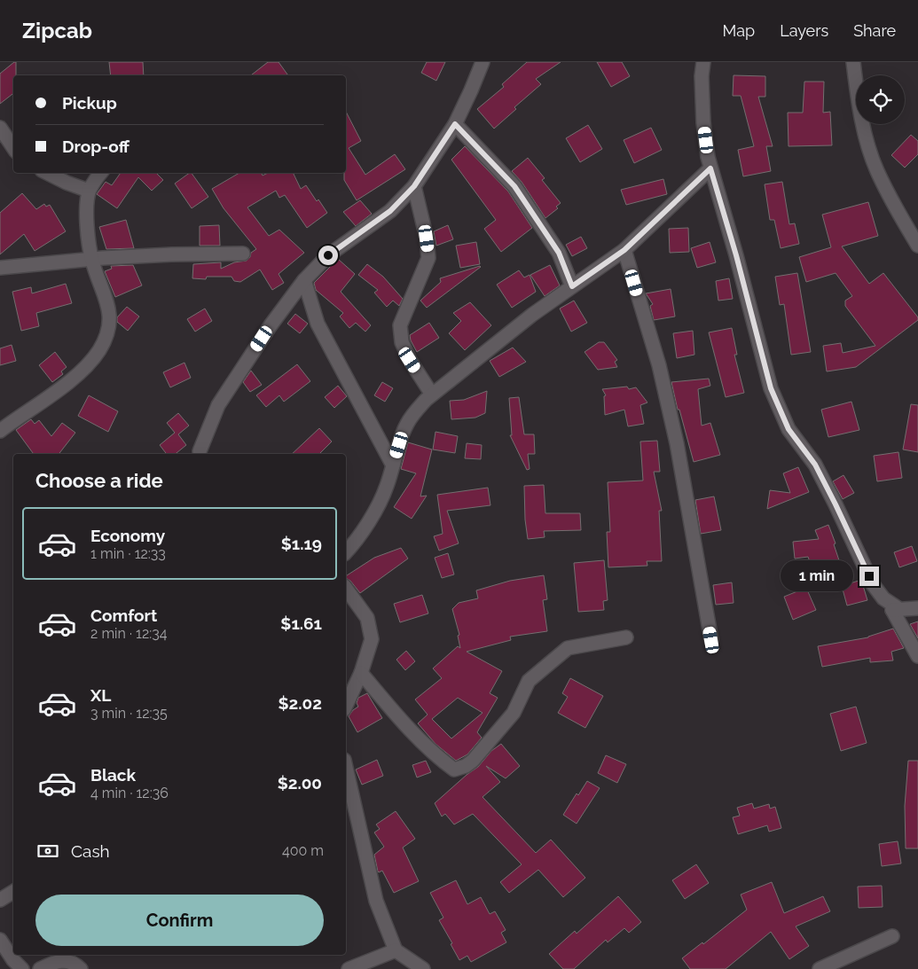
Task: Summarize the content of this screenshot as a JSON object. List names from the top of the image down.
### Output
{
  "page": {
    "header": "Zipcab",
    "nav": ["Map", "Layers", "Share"],
    "banner": ["Pickup", "Drop-off"],
    "heading": "Choose a ride",
    "list": [
      {
        "name": "Economy",
        "note": "1 min · 12:33",
        "value": "$1.19"
      },
      {
        "name": "Comfort",
        "note": "2 min · 12:34",
        "value": "$1.61"
      },
      {
        "name": "XL",
        "note": "3 min · 12:35",
        "value": "$2.02"
      },
      {
        "name": "Black",
        "note": "4 min · 12:36",
        "value": "$2.00"
      }
    ],
    "bubble": "1 min",
    "pay": ["Cash", "400 m"],
    "buttons": "Confirm"
  }
}
